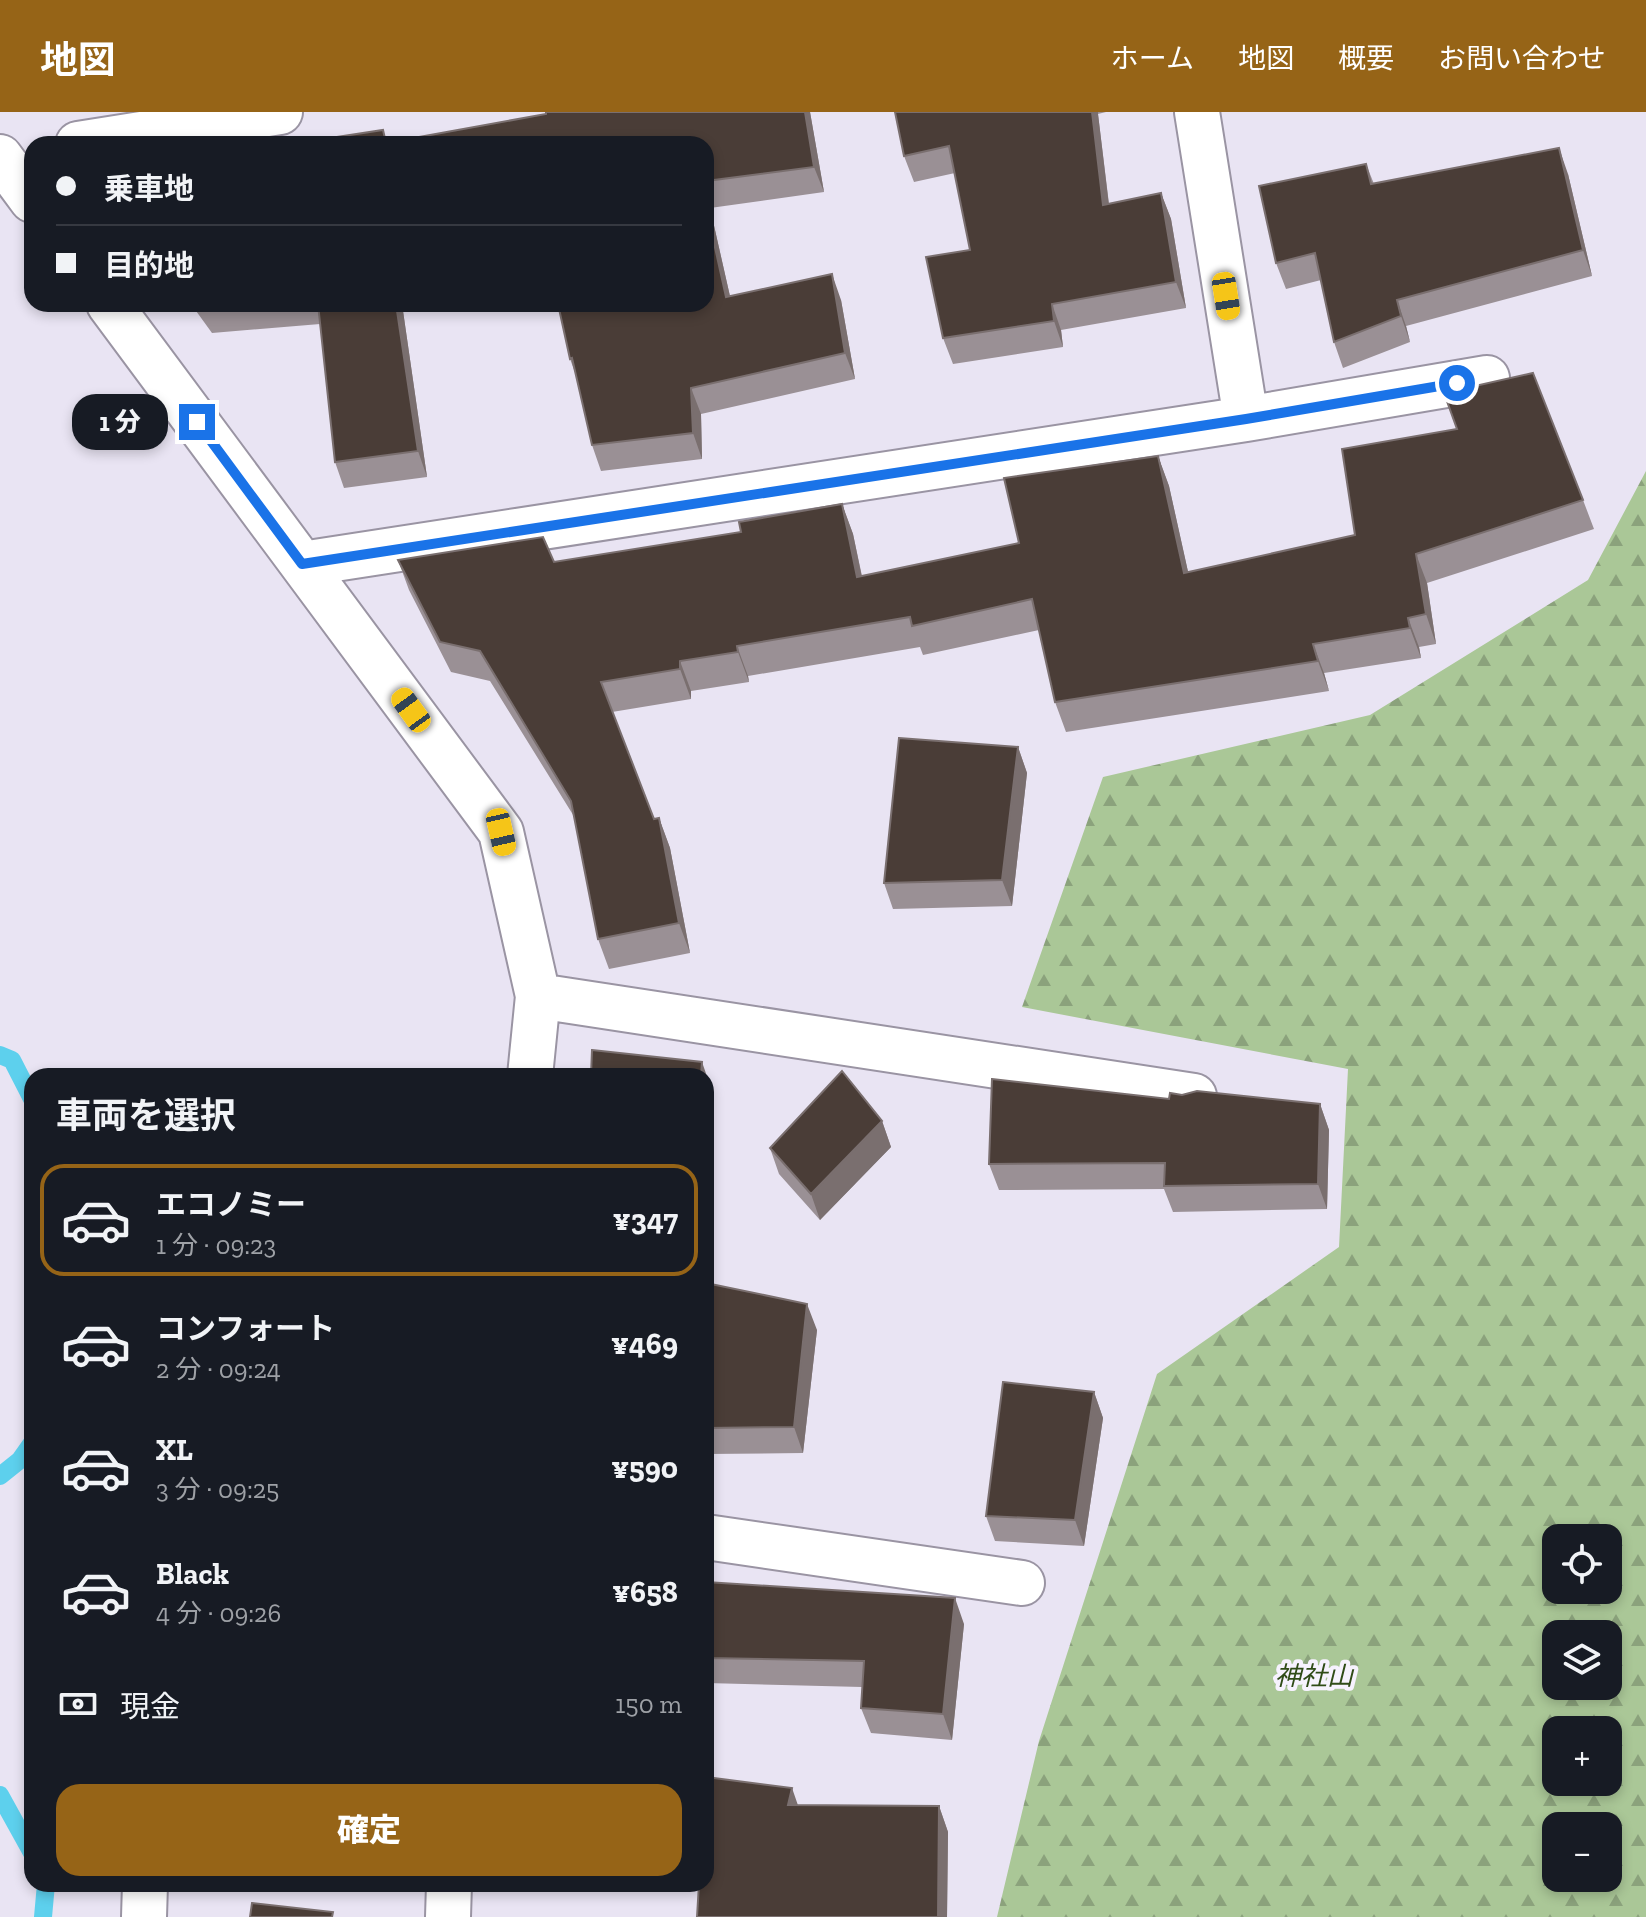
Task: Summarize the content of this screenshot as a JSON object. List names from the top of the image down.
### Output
{
  "parks": ["神社山"],
  "page": {
    "header": "地図",
    "nav": [
      "ホーム",
      "地図",
      "概要",
      "お問い合わせ"
    ],
    "banner": ["乗車地", "目的地"],
    "bubble": "1 分",
    "heading": "車両を選択",
    "list": [
      {
        "name": "エコノミー",
        "note": "1 分 · 09:23",
        "value": "¥347"
      },
      {
        "name": "コンフォート",
        "note": "2 分 · 09:24",
        "value": "¥469"
      },
      {
        "name": "XL",
        "note": "3 分 · 09:25",
        "value": "¥590"
      },
      {
        "name": "Black",
        "note": "4 分 · 09:26",
        "value": "¥658"
      }
    ],
    "map_buttons": ["+", "−"],
    "pay": ["現金", "150 m"],
    "buttons": "確定"
  }
}
